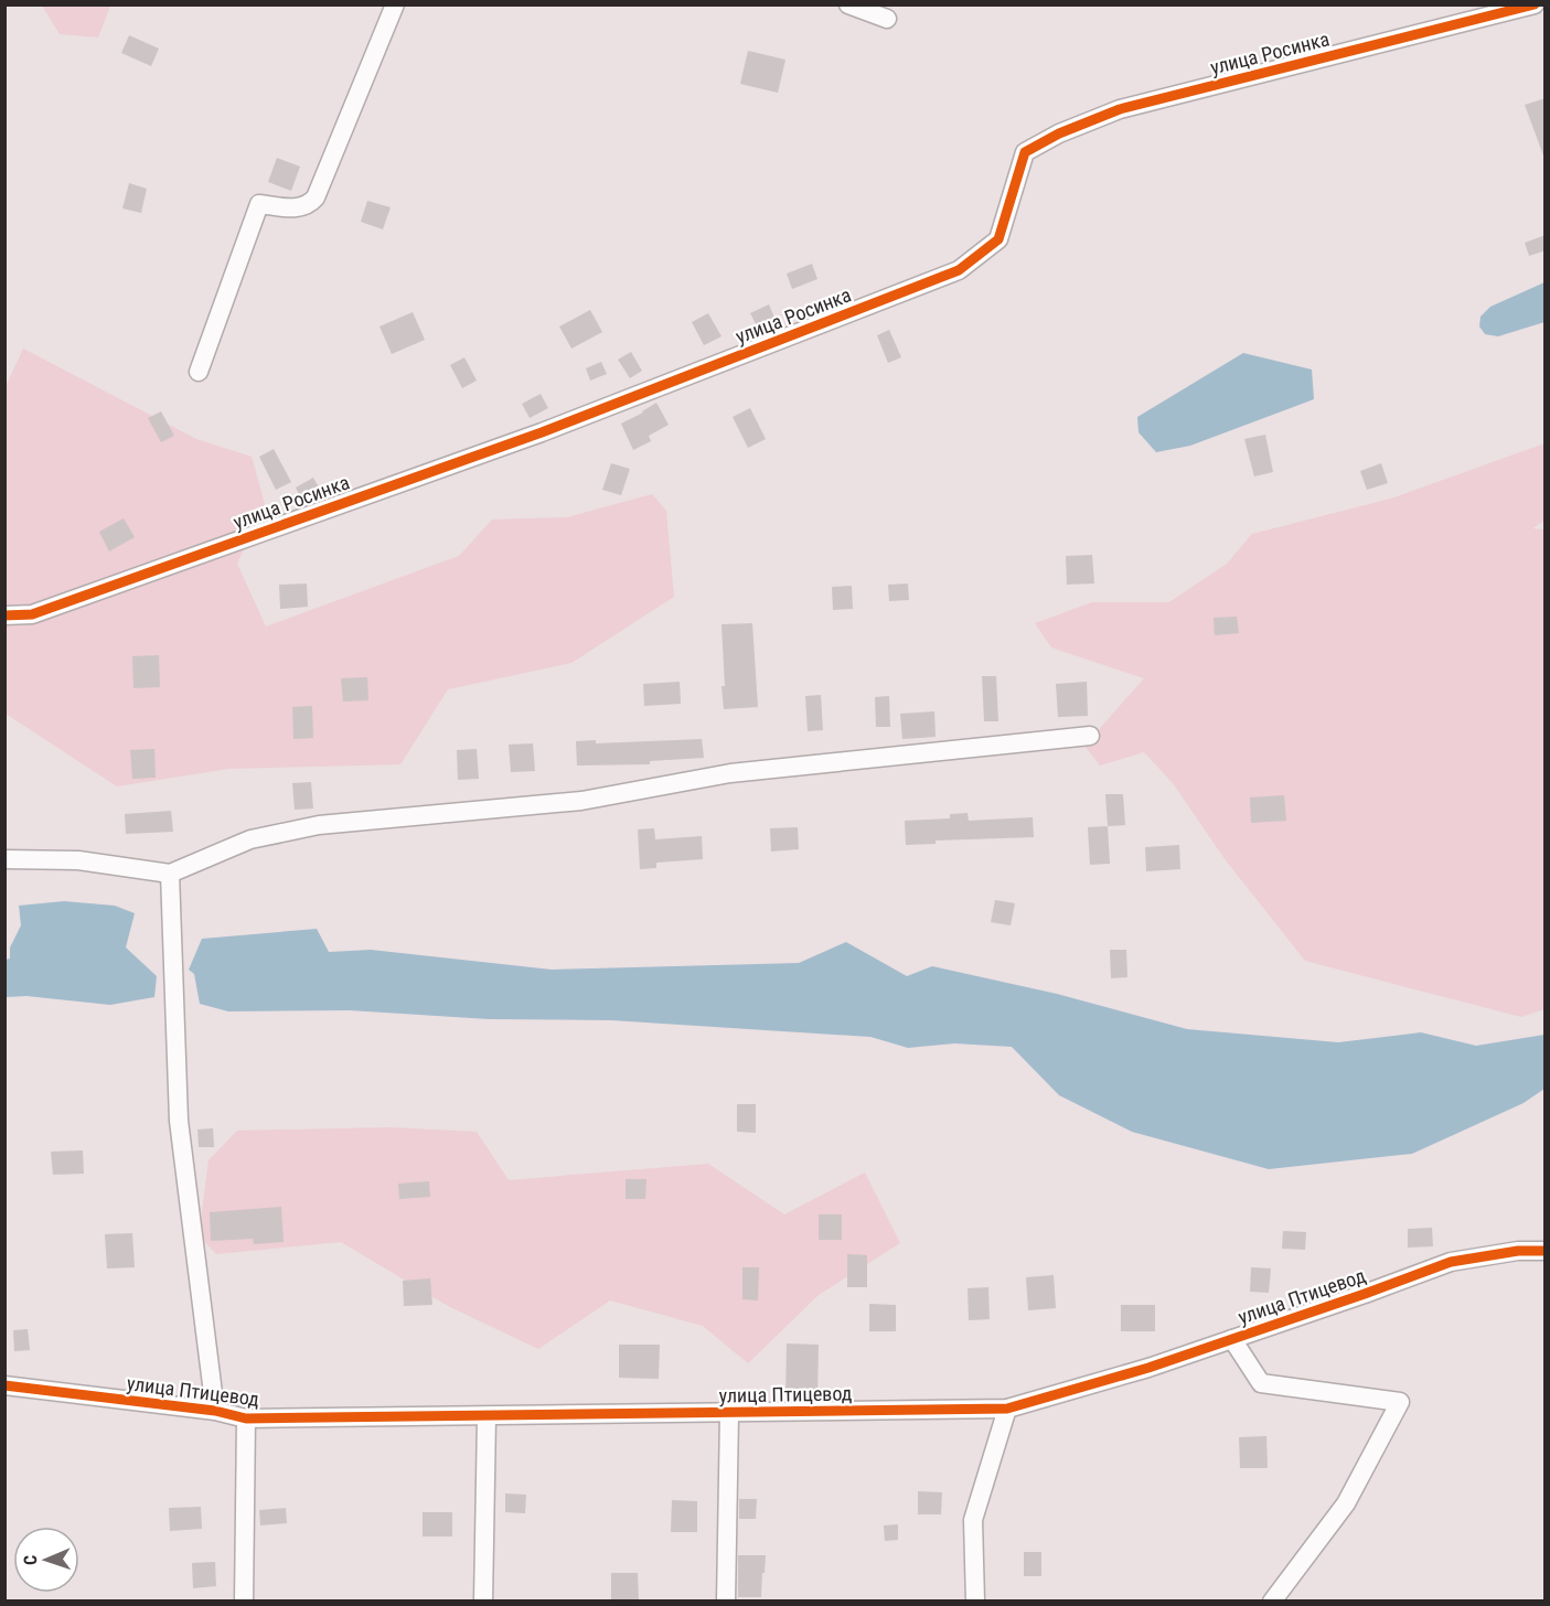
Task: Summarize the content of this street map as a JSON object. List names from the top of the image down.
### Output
{
  "streets": {
    "street": ["улица Росинка", "улица Птицевод"]
  },
  "north": "left"
}
